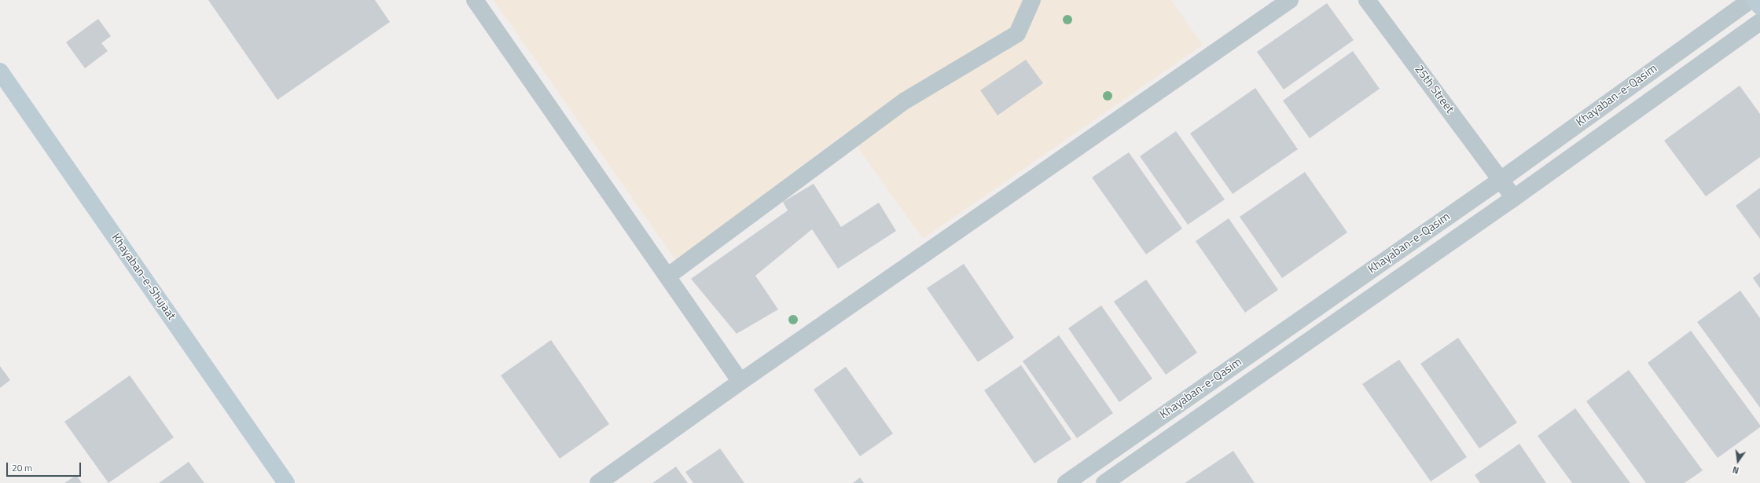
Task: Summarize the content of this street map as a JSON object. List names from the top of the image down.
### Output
{
  "streets": {
    "main road": ["Khayaban-e-Shujaat"],
    "street": ["25th Street", "Khayaban-e-Qasim"]
  },
  "crossings": [
    ["25th Street", "Khayaban-e-Qasim"]
  ],
  "scale_bar": "20 m",
  "north": "bottom"
}
